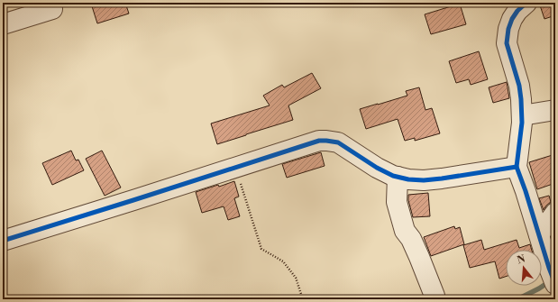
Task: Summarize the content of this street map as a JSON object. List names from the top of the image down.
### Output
{
  "north": "top"
}
